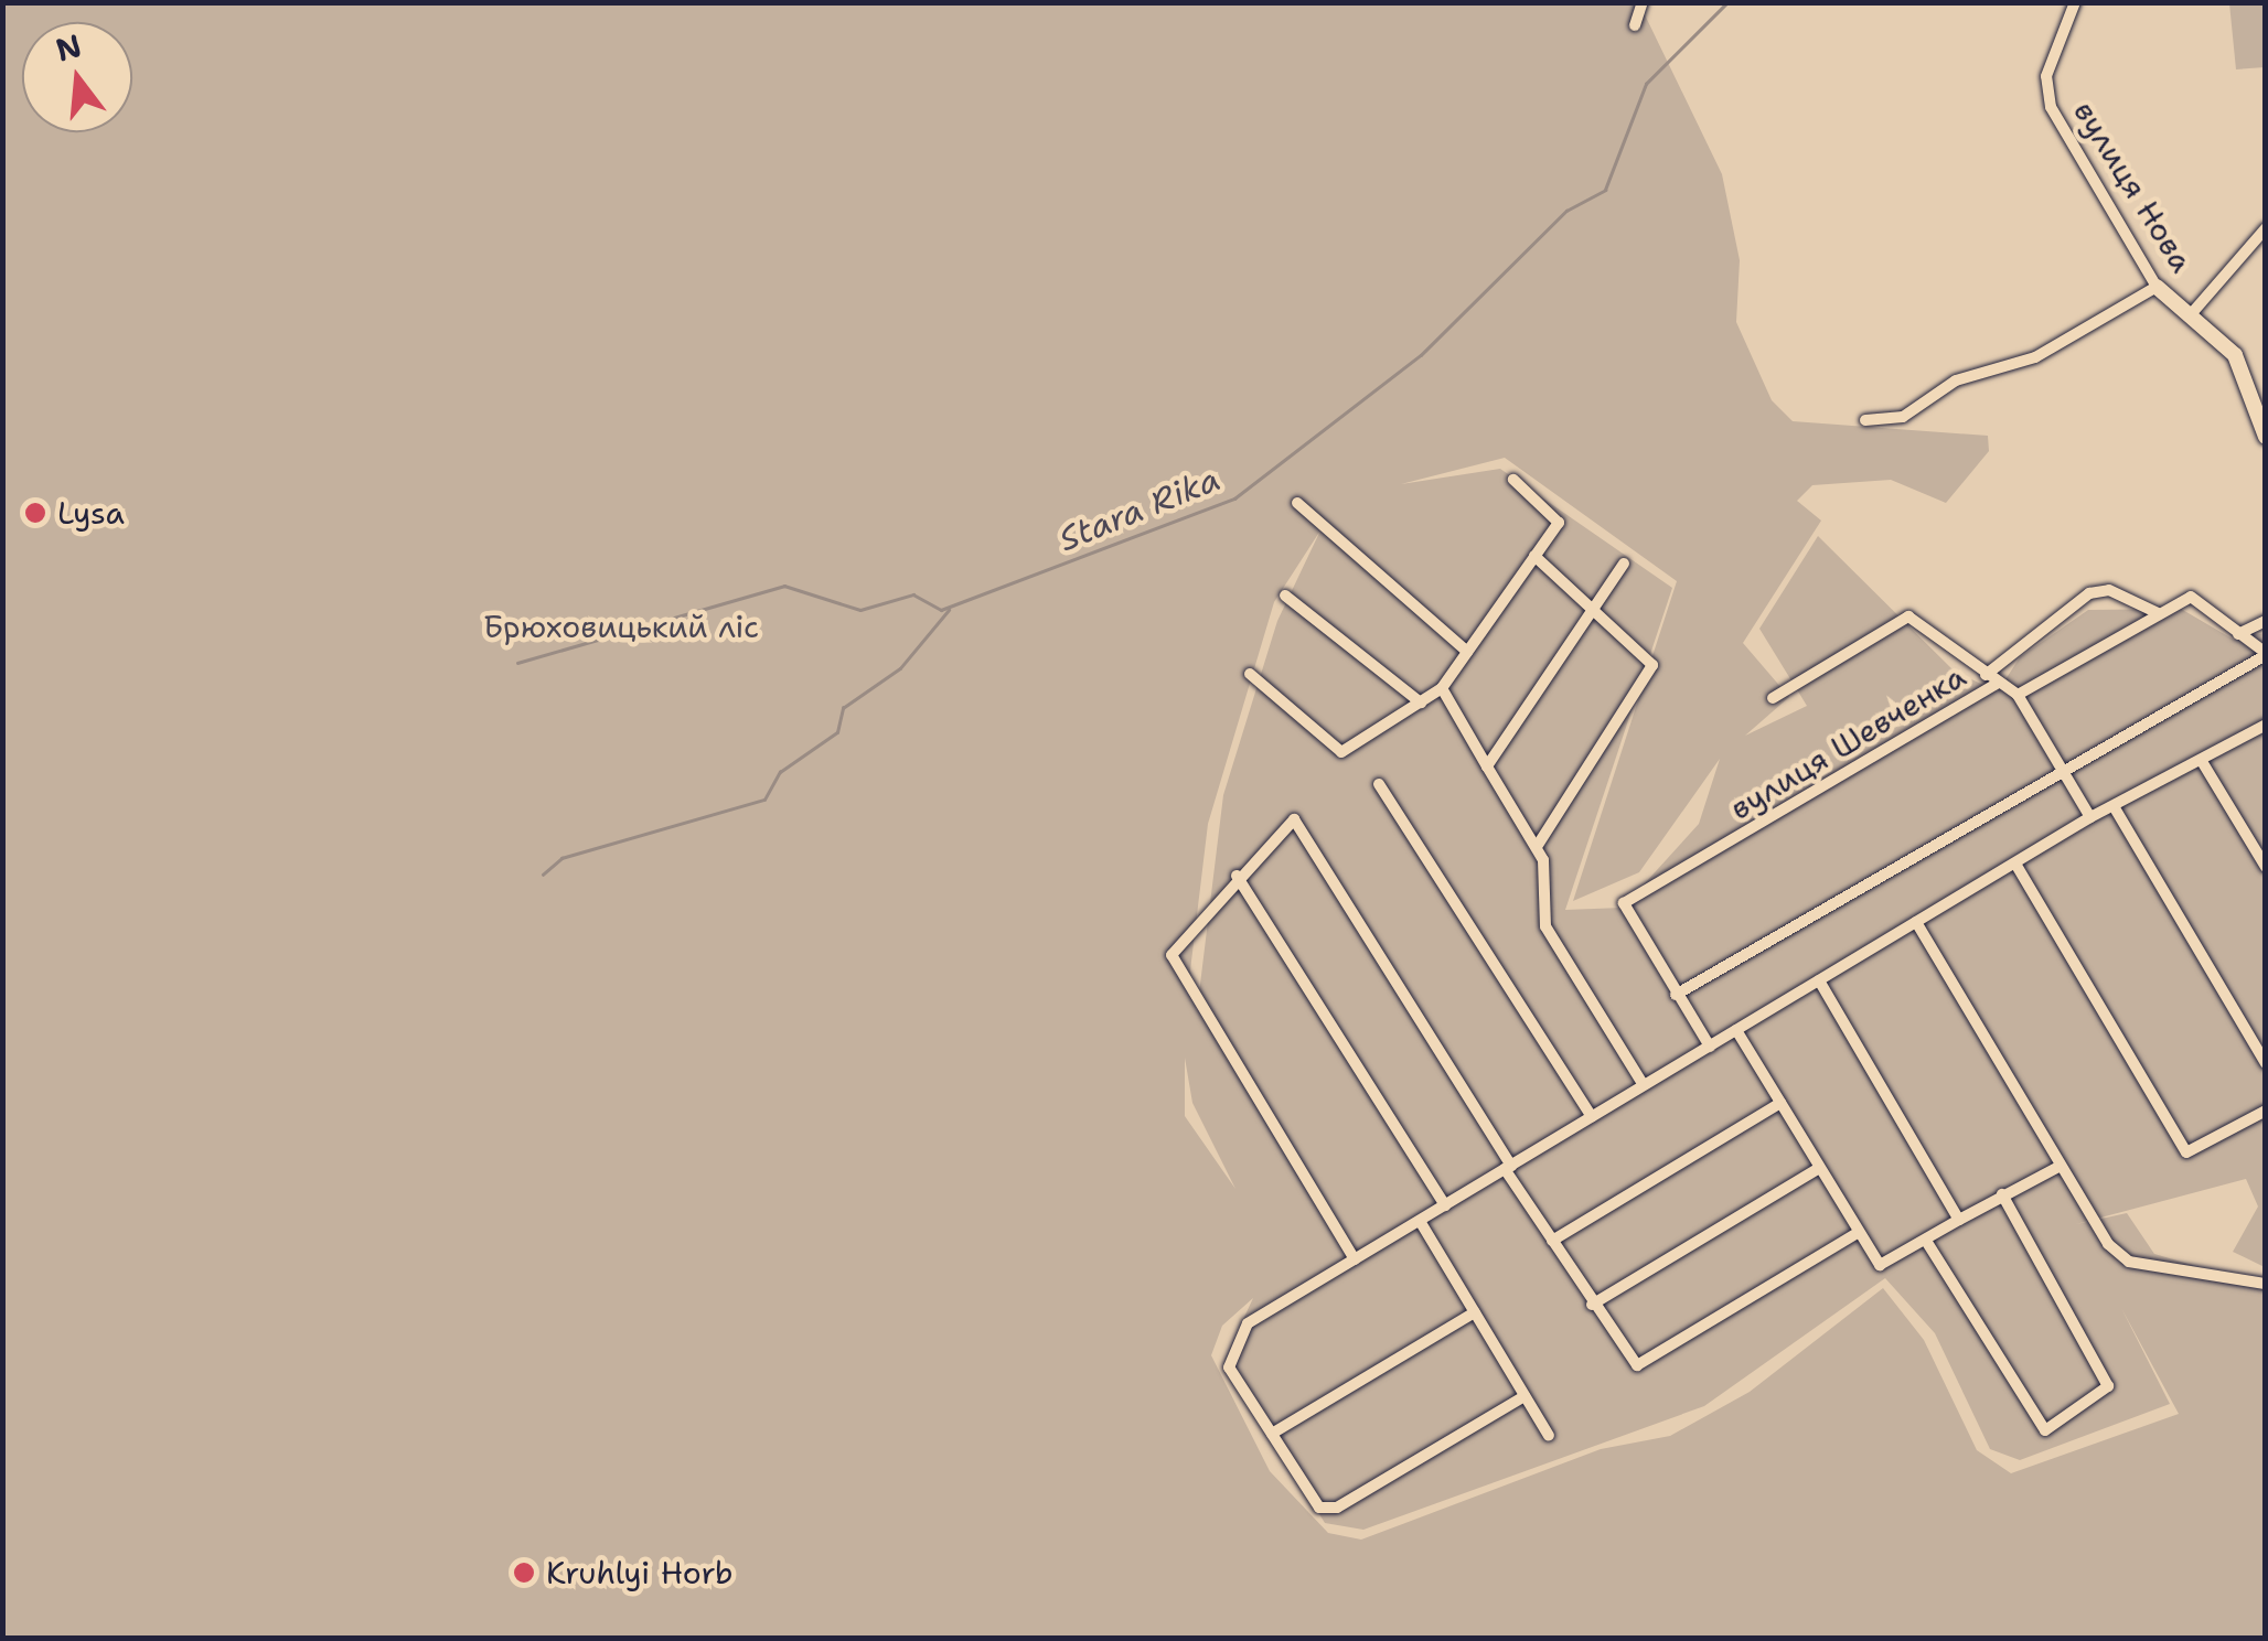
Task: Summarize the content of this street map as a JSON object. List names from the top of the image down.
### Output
{
  "streets": {
    "street": ["вулиця Нова", "вулиця Шевченка"]
  },
  "water": ["Stara Rika"],
  "parks": ["Брюховицький ліс"],
  "places": ["Lysa", "Kruhlyi Horb"],
  "north": "top"
}
